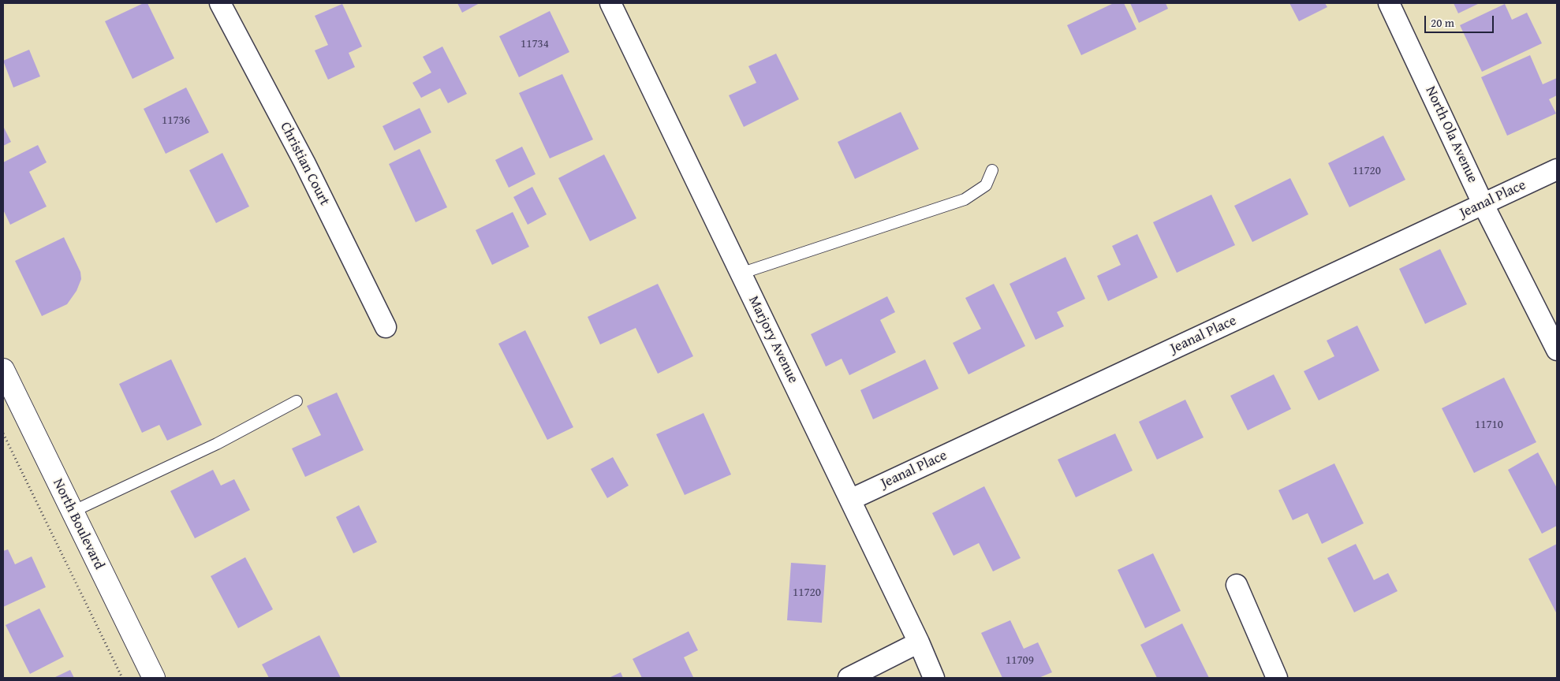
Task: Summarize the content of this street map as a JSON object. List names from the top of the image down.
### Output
{
  "streets": {
    "street": [
      "North Ola Avenue",
      "Christian Court",
      "Jeanal Place",
      "Marjory Avenue",
      "North Boulevard"
    ]
  },
  "crossings": [
    ["North Ola Avenue", "Jeanal Place"],
    ["Jeanal Place", "Marjory Avenue"]
  ],
  "house_numbers": [
    "11734",
    "11736",
    "11720",
    "11710",
    "11720",
    "11709"
  ],
  "scale_bar": "20 m"
}
